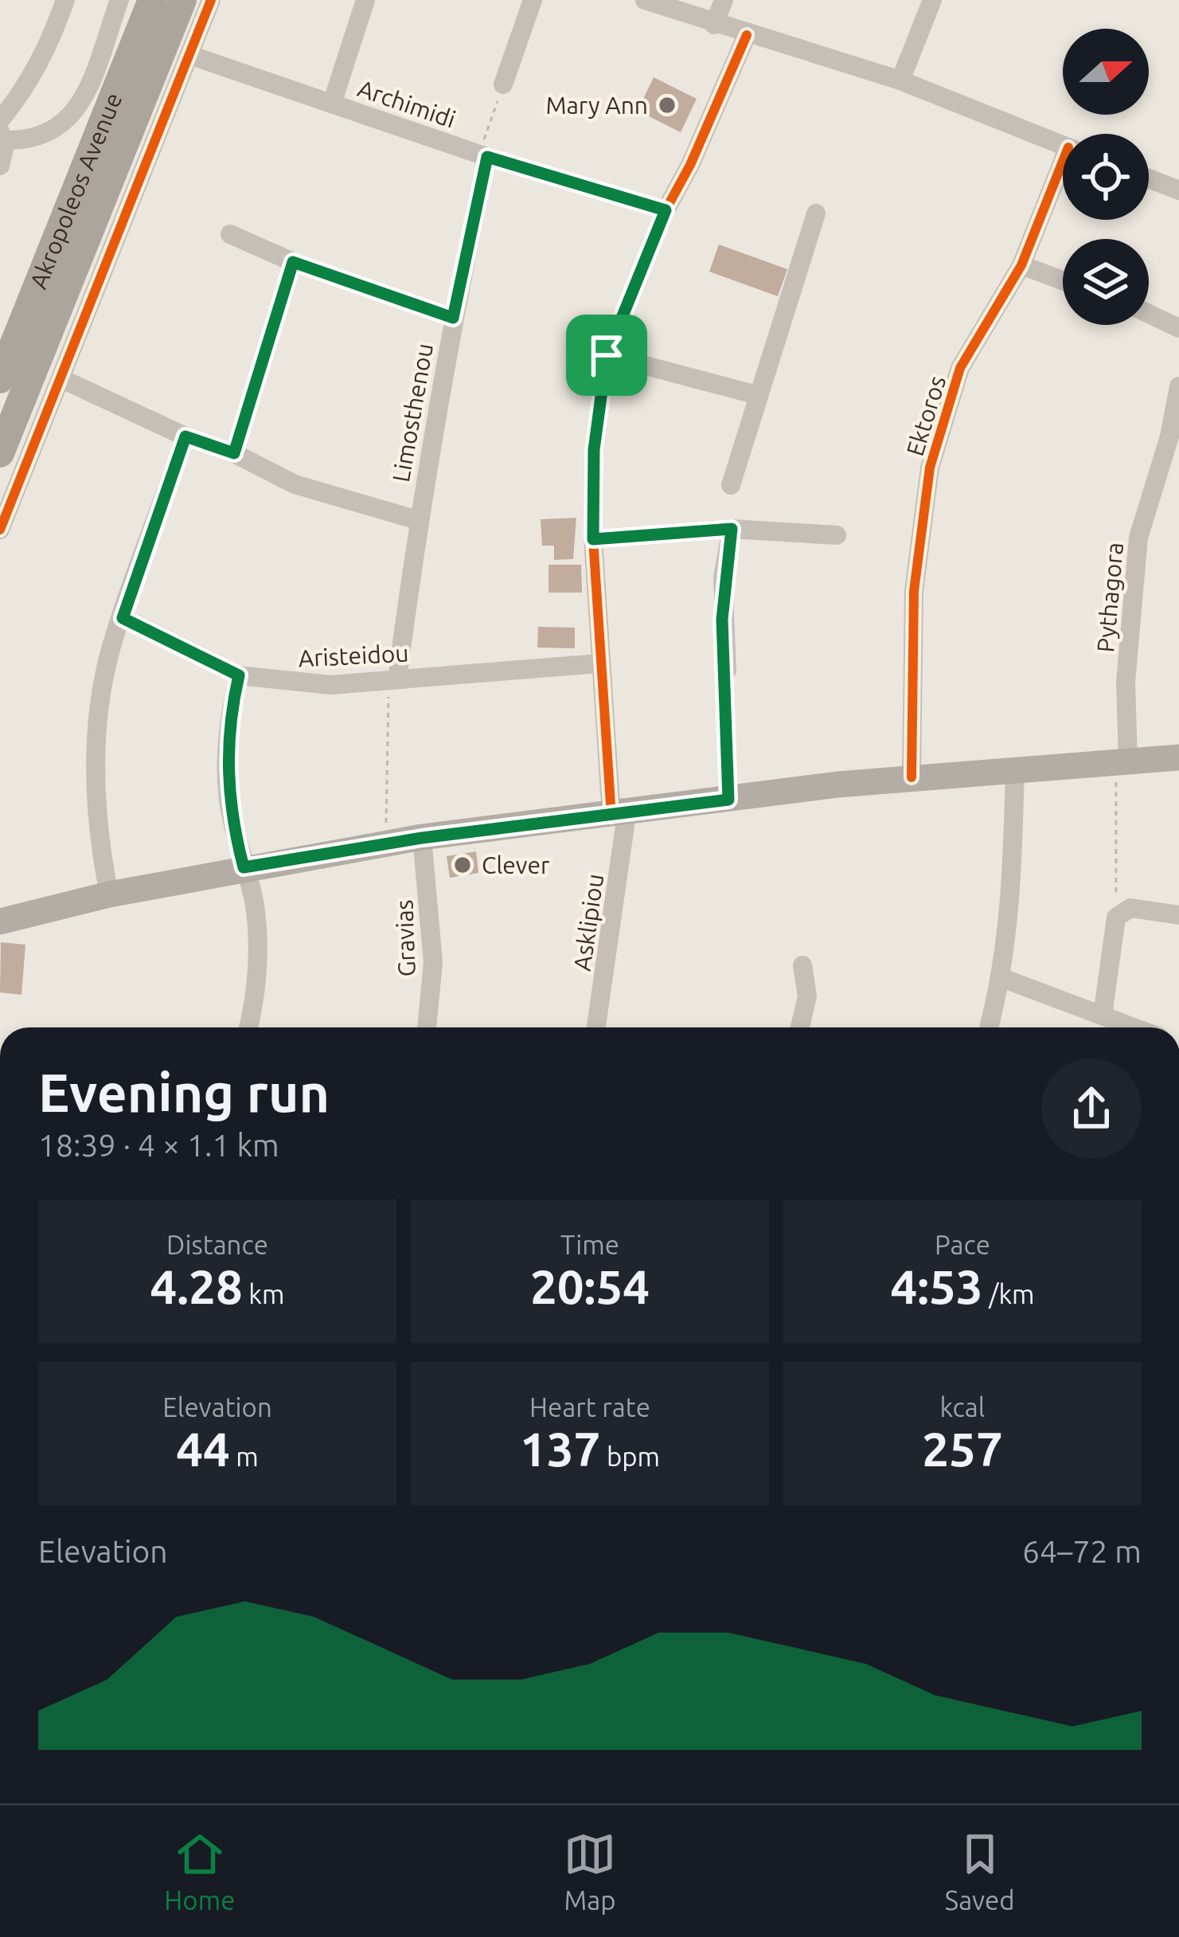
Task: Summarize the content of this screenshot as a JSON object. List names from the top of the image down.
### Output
{
  "streets": {
    "highway": ["Akropoleos Avenue"],
    "street": [
      "Archimidi",
      "Limosthenou",
      "Ektoros",
      "Pythagora",
      "Aristeidou",
      "Asklipiou",
      "Gravias"
    ]
  },
  "crossings": [
    ["Archimidi", "Limosthenou"],
    ["Archimidi", "Asklipiou"],
    ["Limosthenou", "Aristeidou"],
    ["Aristeidou", "Asklipiou"]
  ],
  "places": ["Mary Ann", "Clever"],
  "north": "right",
  "page": {
    "heading": ["Evening run", "18:39 · 4 × 1.1 km"],
    "stats": [
      ["Distance", "4.28 km"],
      ["Time", "20:54"],
      ["Pace", "4:53 /km"],
      ["Elevation", "44 m"],
      ["Heart rate", "137 bpm"],
      ["kcal", "257"]
    ],
    "chart": ["Elevation", "64–72 m"],
    "tabs": ["Home", "Map", "Saved"]
  }
}
